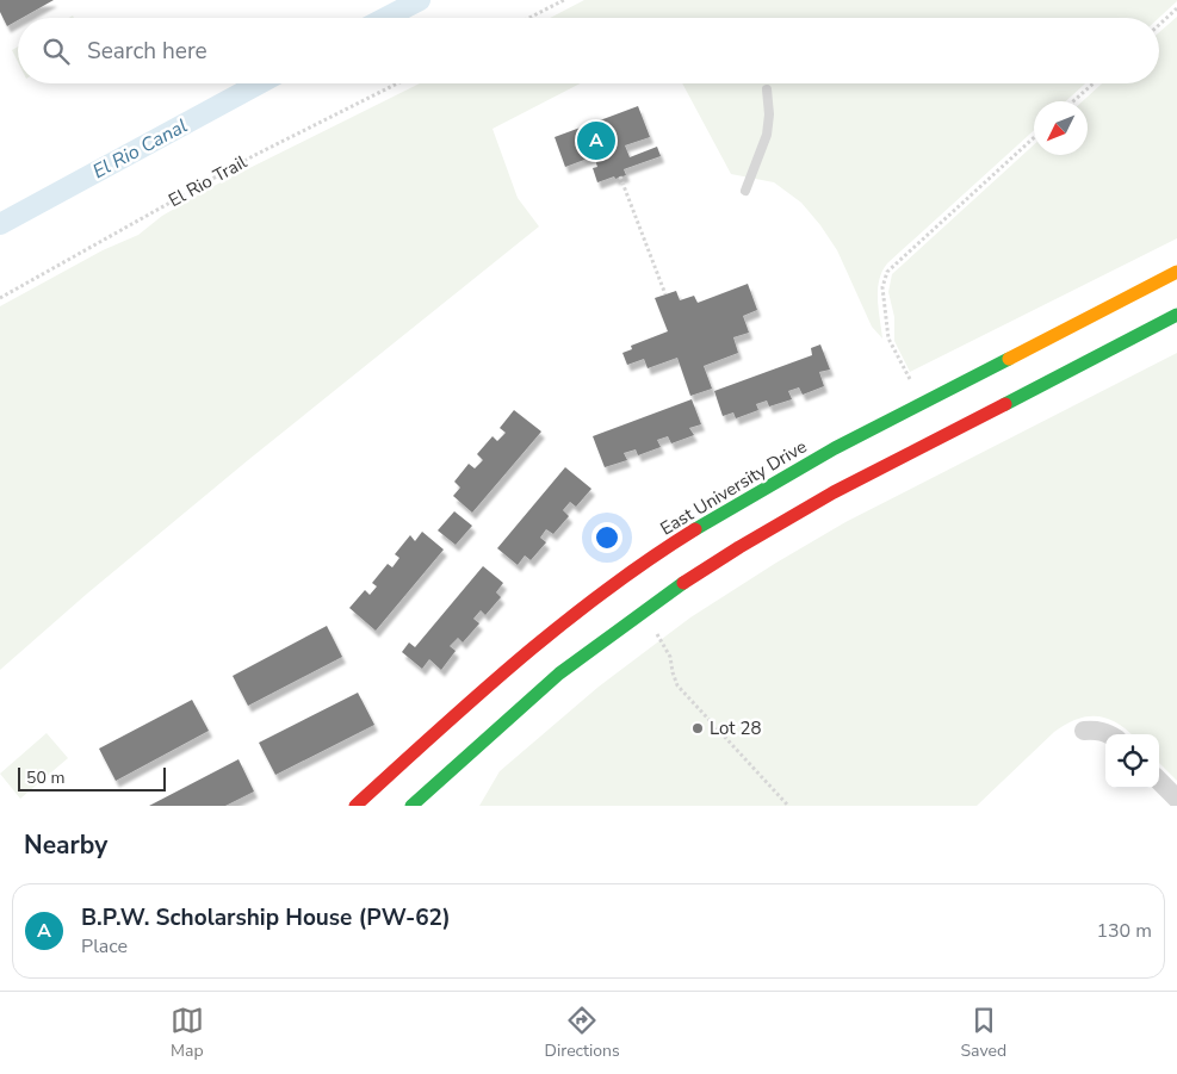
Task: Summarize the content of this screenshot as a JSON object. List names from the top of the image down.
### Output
{
  "streets": {
    "street": ["East University Drive"],
    "path": ["El Rio Trail"]
  },
  "water": ["El Rio Canal"],
  "places": ["Lot 28"],
  "scale_bar": "50 m",
  "north": "bottom left",
  "page": {
    "search": "Search here",
    "pins": "A",
    "scale": "50 m",
    "heading": "Nearby",
    "list": [
      {
        "mark": "A",
        "name": "B.P.W. Scholarship House (PW-62)",
        "note": "Place",
        "value": "130 m"
      }
    ],
    "nav": ["Map", "Directions", "Saved"]
  }
}
